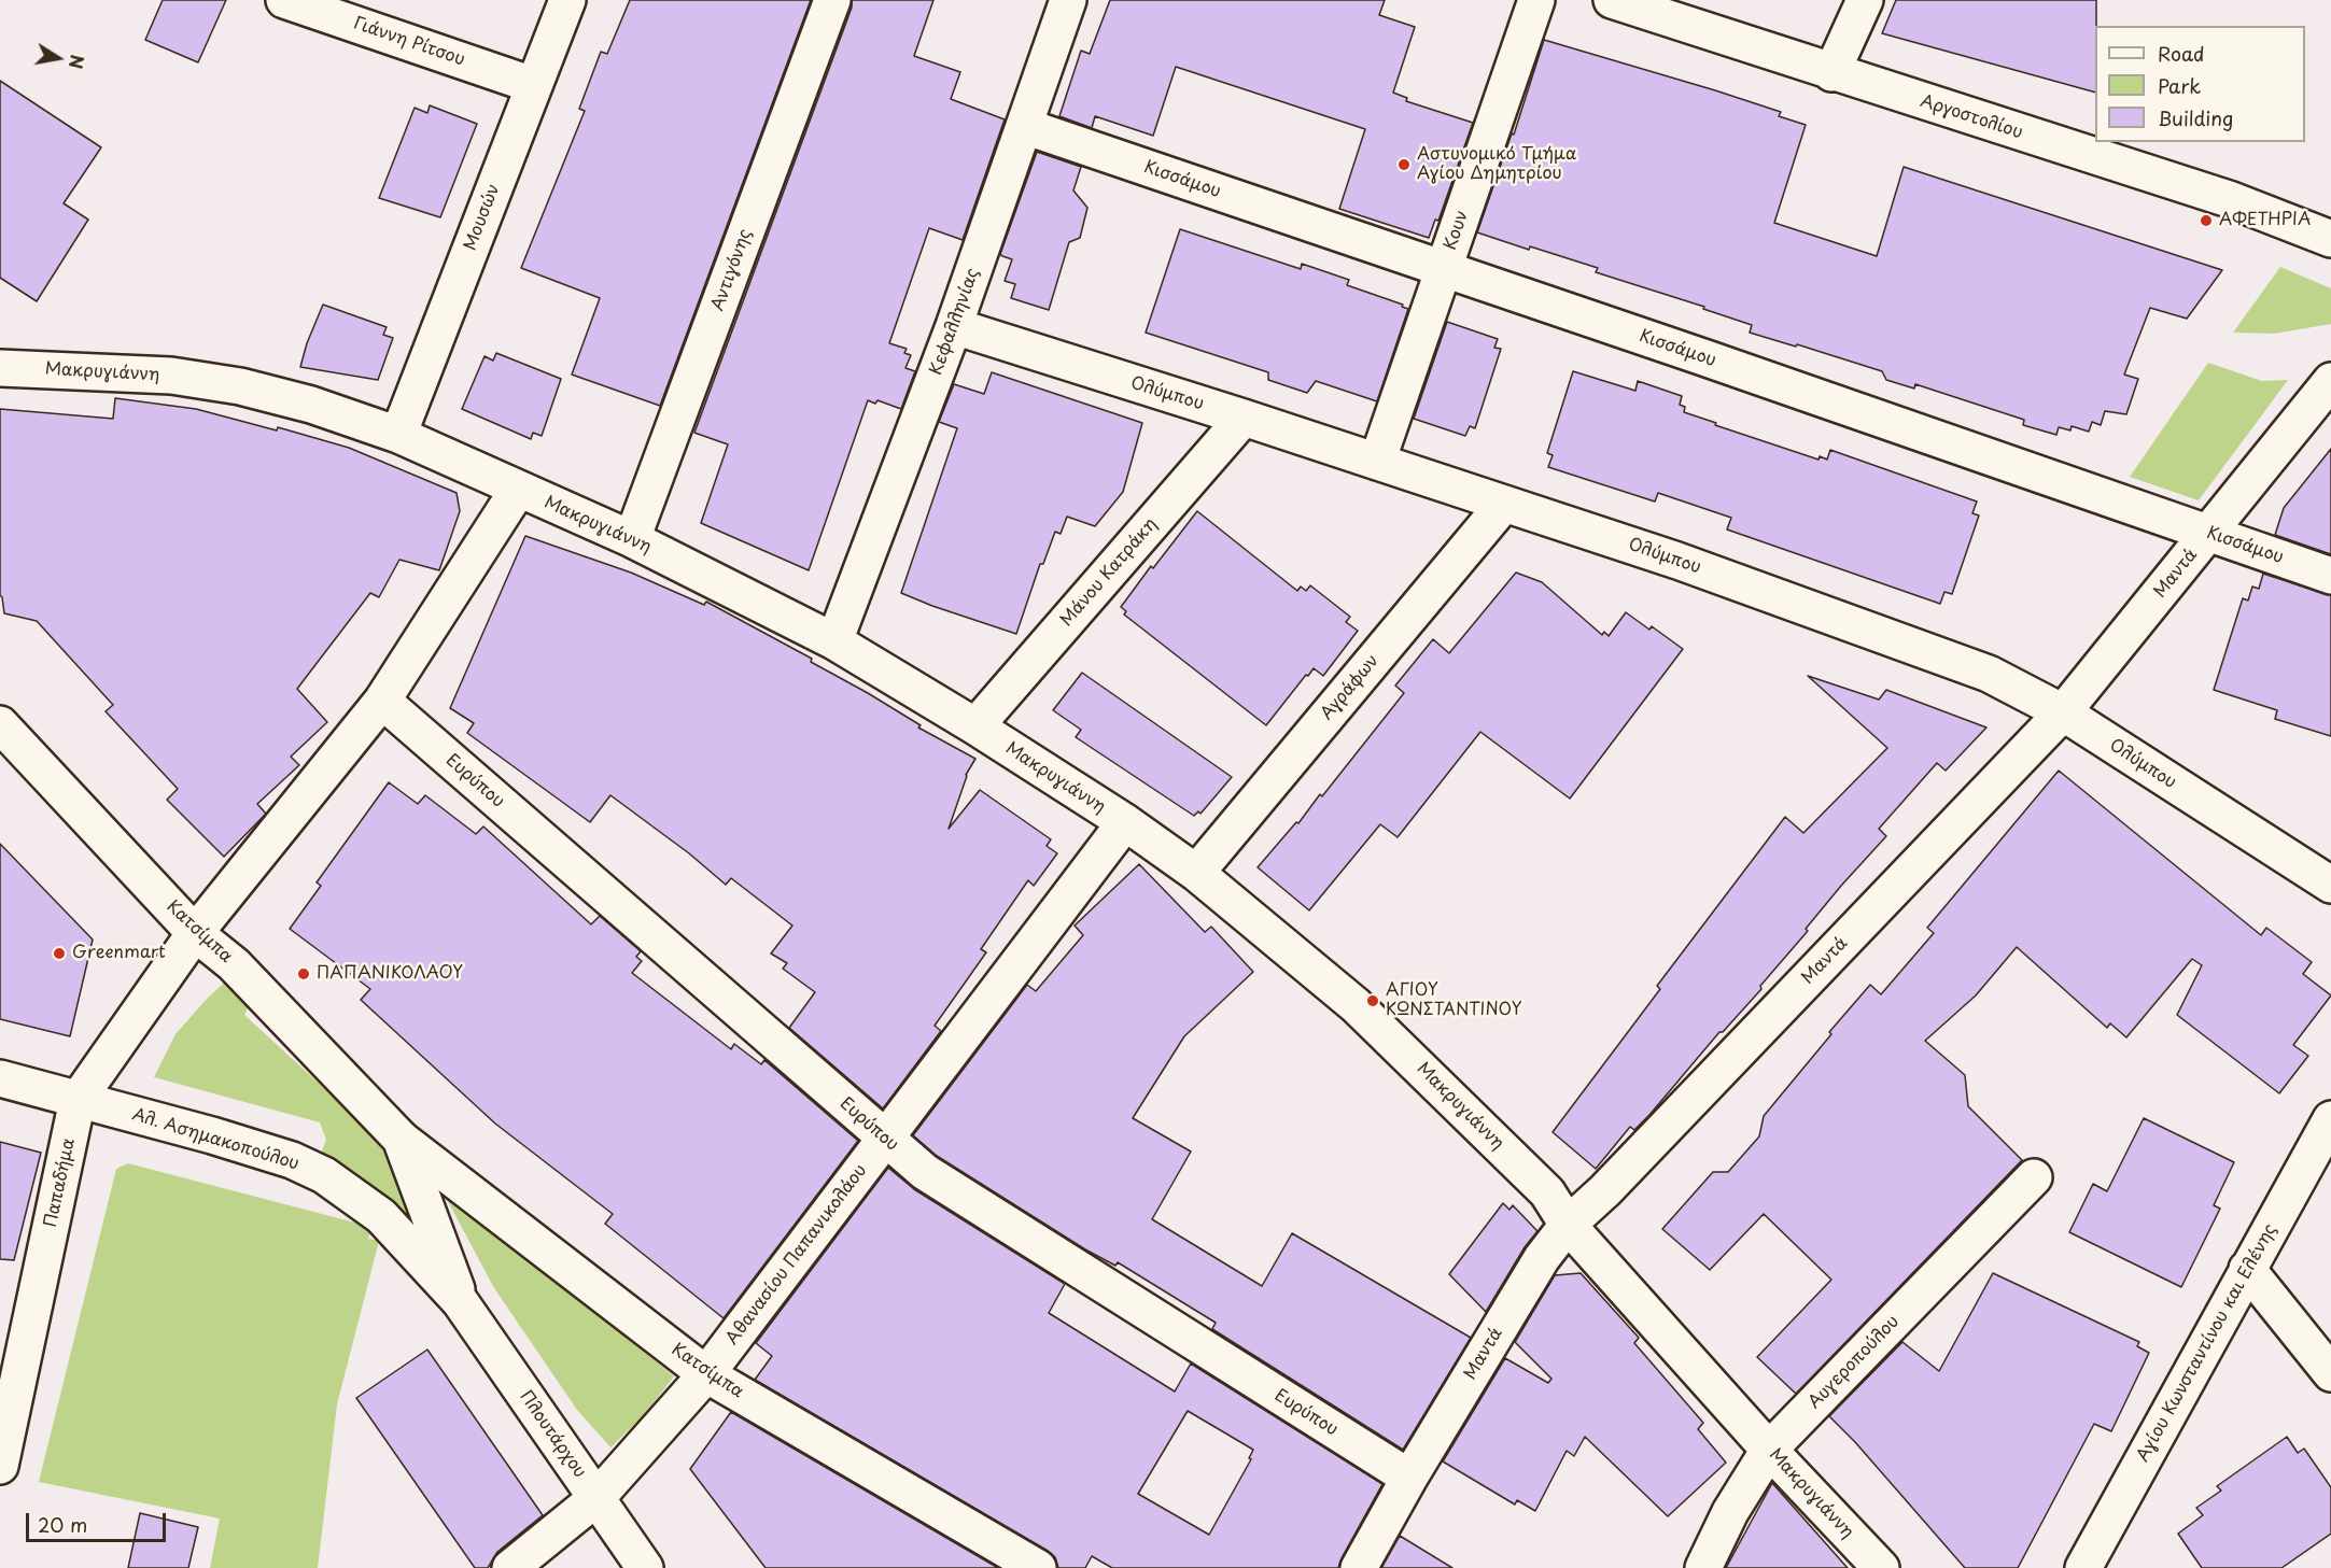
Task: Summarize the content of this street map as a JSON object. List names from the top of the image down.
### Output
{
  "streets": {
    "street": [
      "Γιάννη Ρίτσου",
      "Αργοστολίου",
      "Κισσάμου",
      "Μουσών",
      "Κουν",
      "Αντιγόνης",
      "Κεφαλληνίας",
      "Μακρυγιάννη",
      "Ολύμπου",
      "Μάνου Κατράκη",
      "Μαντά",
      "Αγράφων",
      "Ευρύπου",
      "Κατσίμπα",
      "Αλ. Ασημακοπούλου",
      "Παπαδήμα",
      "Αθανασίου Παπανικολάου",
      "Αγίου Κωνσταντίνου και Ελένης",
      "Αυγεροπούλου",
      "Πλουτάρχου"
    ]
  },
  "crossings": [
    ["Γιάννη Ρίτσου", "Μουσών"],
    ["Κισσάμου", "Κουν"],
    ["Κισσάμου", "Κεφαλληνίας"],
    ["Κισσάμου", "Μαντά"],
    ["Μουσών", "Μακρυγιάννη"],
    ["Κουν", "Ολύμπου"],
    ["Αντιγόνης", "Μακρυγιάννη"],
    ["Κεφαλληνίας", "Μακρυγιάννη"],
    ["Κεφαλληνίας", "Ολύμπου"],
    ["Μακρυγιάννη", "Μάνου Κατράκη"],
    ["Μακρυγιάννη", "Μαντά"],
    ["Μακρυγιάννη", "Αγράφων"],
    ["Μακρυγιάννη", "Παπαδήμα"],
    ["Μακρυγιάννη", "Αθανασίου Παπανικολάου"],
    ["Μακρυγιάννη", "Αυγεροπούλου"],
    ["Ολύμπου", "Μάνου Κατράκη"],
    ["Ολύμπου", "Μαντά"],
    ["Ολύμπου", "Αγράφων"],
    ["Μαντά", "Ευρύπου"],
    ["Ευρύπου", "Παπαδήμα"],
    ["Ευρύπου", "Αθανασίου Παπανικολάου"],
    ["Κατσίμπα", "Αλ. Ασημακοπούλου"],
    ["Κατσίμπα", "Παπαδήμα"],
    ["Κατσίμπα", "Αθανασίου Παπανικολάου"],
    ["Κατσίμπα", "Πλουτάρχου"],
    ["Αλ. Ασημακοπούλου", "Παπαδήμα"],
    ["Αλ. Ασημακοπούλου", "Πλουτάρχου"],
    ["Αθανασίου Παπανικολάου", "Πλουτάρχου"]
  ],
  "places": [
    "Αστυνομικό Τμήμα Αγίου Δημητρίου",
    "ΑΦΕΤΗΡΙΑ",
    "Greenmart",
    "ΠΑΠΑΝΙΚΟΛΑΟΥ",
    "ΑΓΙΟΥ ΚΩΝΣΤΑΝΤΙΝΟΥ"
  ],
  "legend": ["Road", "Park", "Building"],
  "scale_bar": "20 m",
  "north": "right"
}
